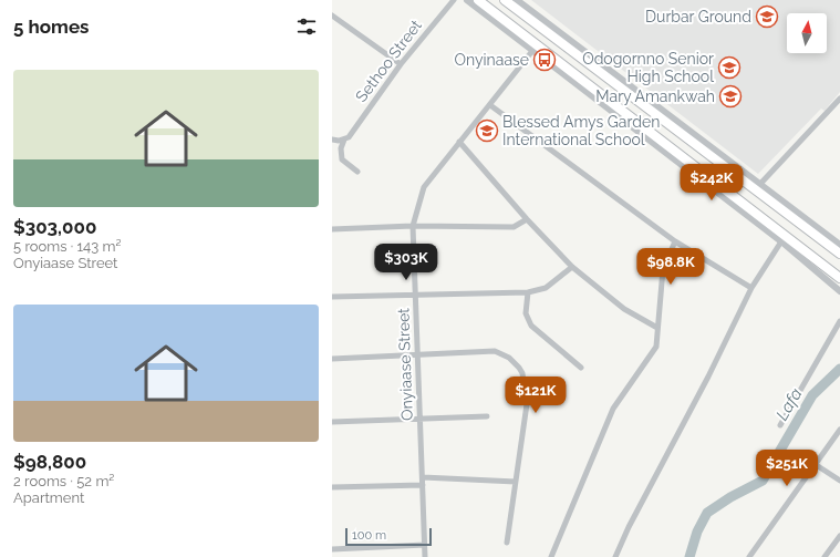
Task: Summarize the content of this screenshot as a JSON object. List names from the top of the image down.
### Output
{
  "streets": {
    "street": ["Sethoo Street", "Onyiaase Street"]
  },
  "water": ["Lafa"],
  "places": {
    "school or university": [
      "Durbar Ground",
      "Odogornno Senior High School",
      "Mary Amankwah",
      "Blessed Amys Garden International School"
    ],
    "bus stop": ["Onyinaase"]
  },
  "scale_bar": "100 m",
  "north": "top",
  "page": {
    "heading": "5 homes",
    "list": [
      {
        "name": "$303,000",
        "note": "5 rooms · 143 m² · Onyiaase Street"
      },
      {
        "name": "$98,800",
        "note": "2 rooms · 52 m² · Apartment"
      }
    ],
    "price": [
      "$242K",
      "$303K",
      "$98.8K",
      "$121K",
      "$251K"
    ],
    "scale": "100 m"
  }
}
